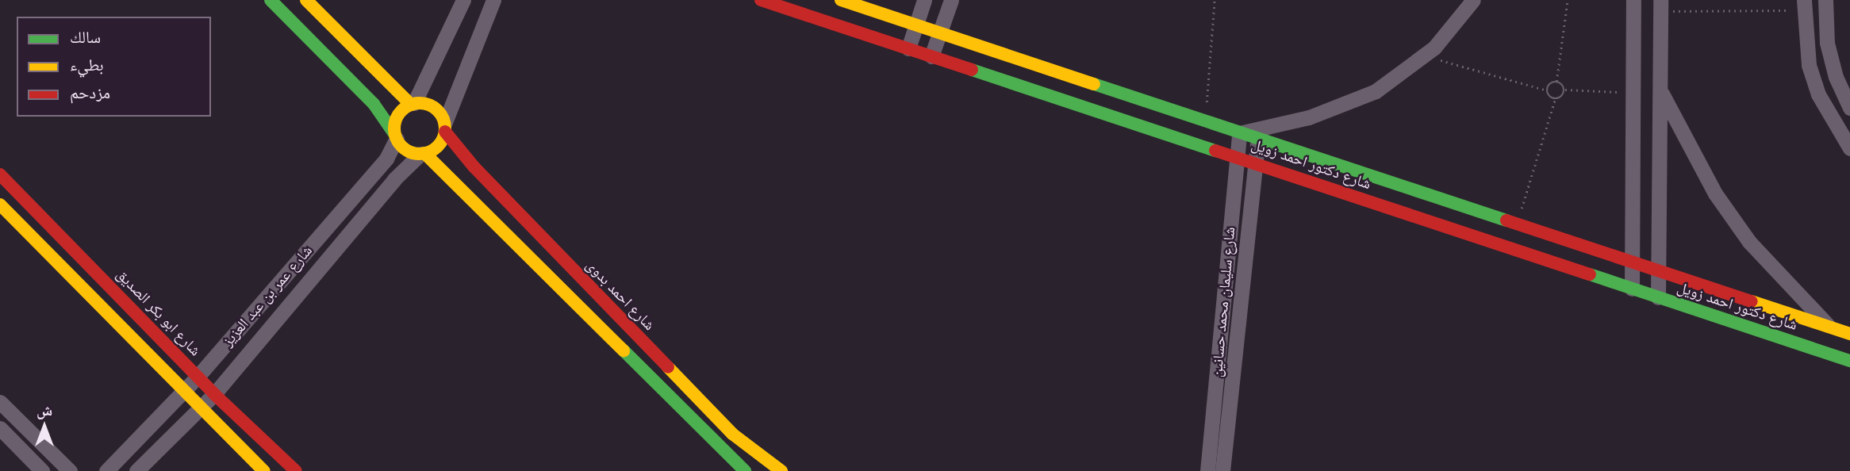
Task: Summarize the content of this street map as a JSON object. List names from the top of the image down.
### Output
{
  "streets": {
    "street": [
      "شارع دكتور احمد زويل",
      "شارع احمد بدوى",
      "شارع عمر بن عبد العزيز",
      "شارع سليمان محمد حسانين",
      "شارع ابو بكر الصديق"
    ]
  },
  "crossings": [
    ["شارع دكتور احمد زويل", "شارع سليمان محمد حسانين"],
    ["شارع احمد بدوى", "شارع عمر بن عبد العزيز"],
    ["شارع عمر بن عبد العزيز", "شارع ابو بكر الصديق"]
  ],
  "legend": ["سالك", "بطيء", "مزدحم"],
  "north": "top"
}
